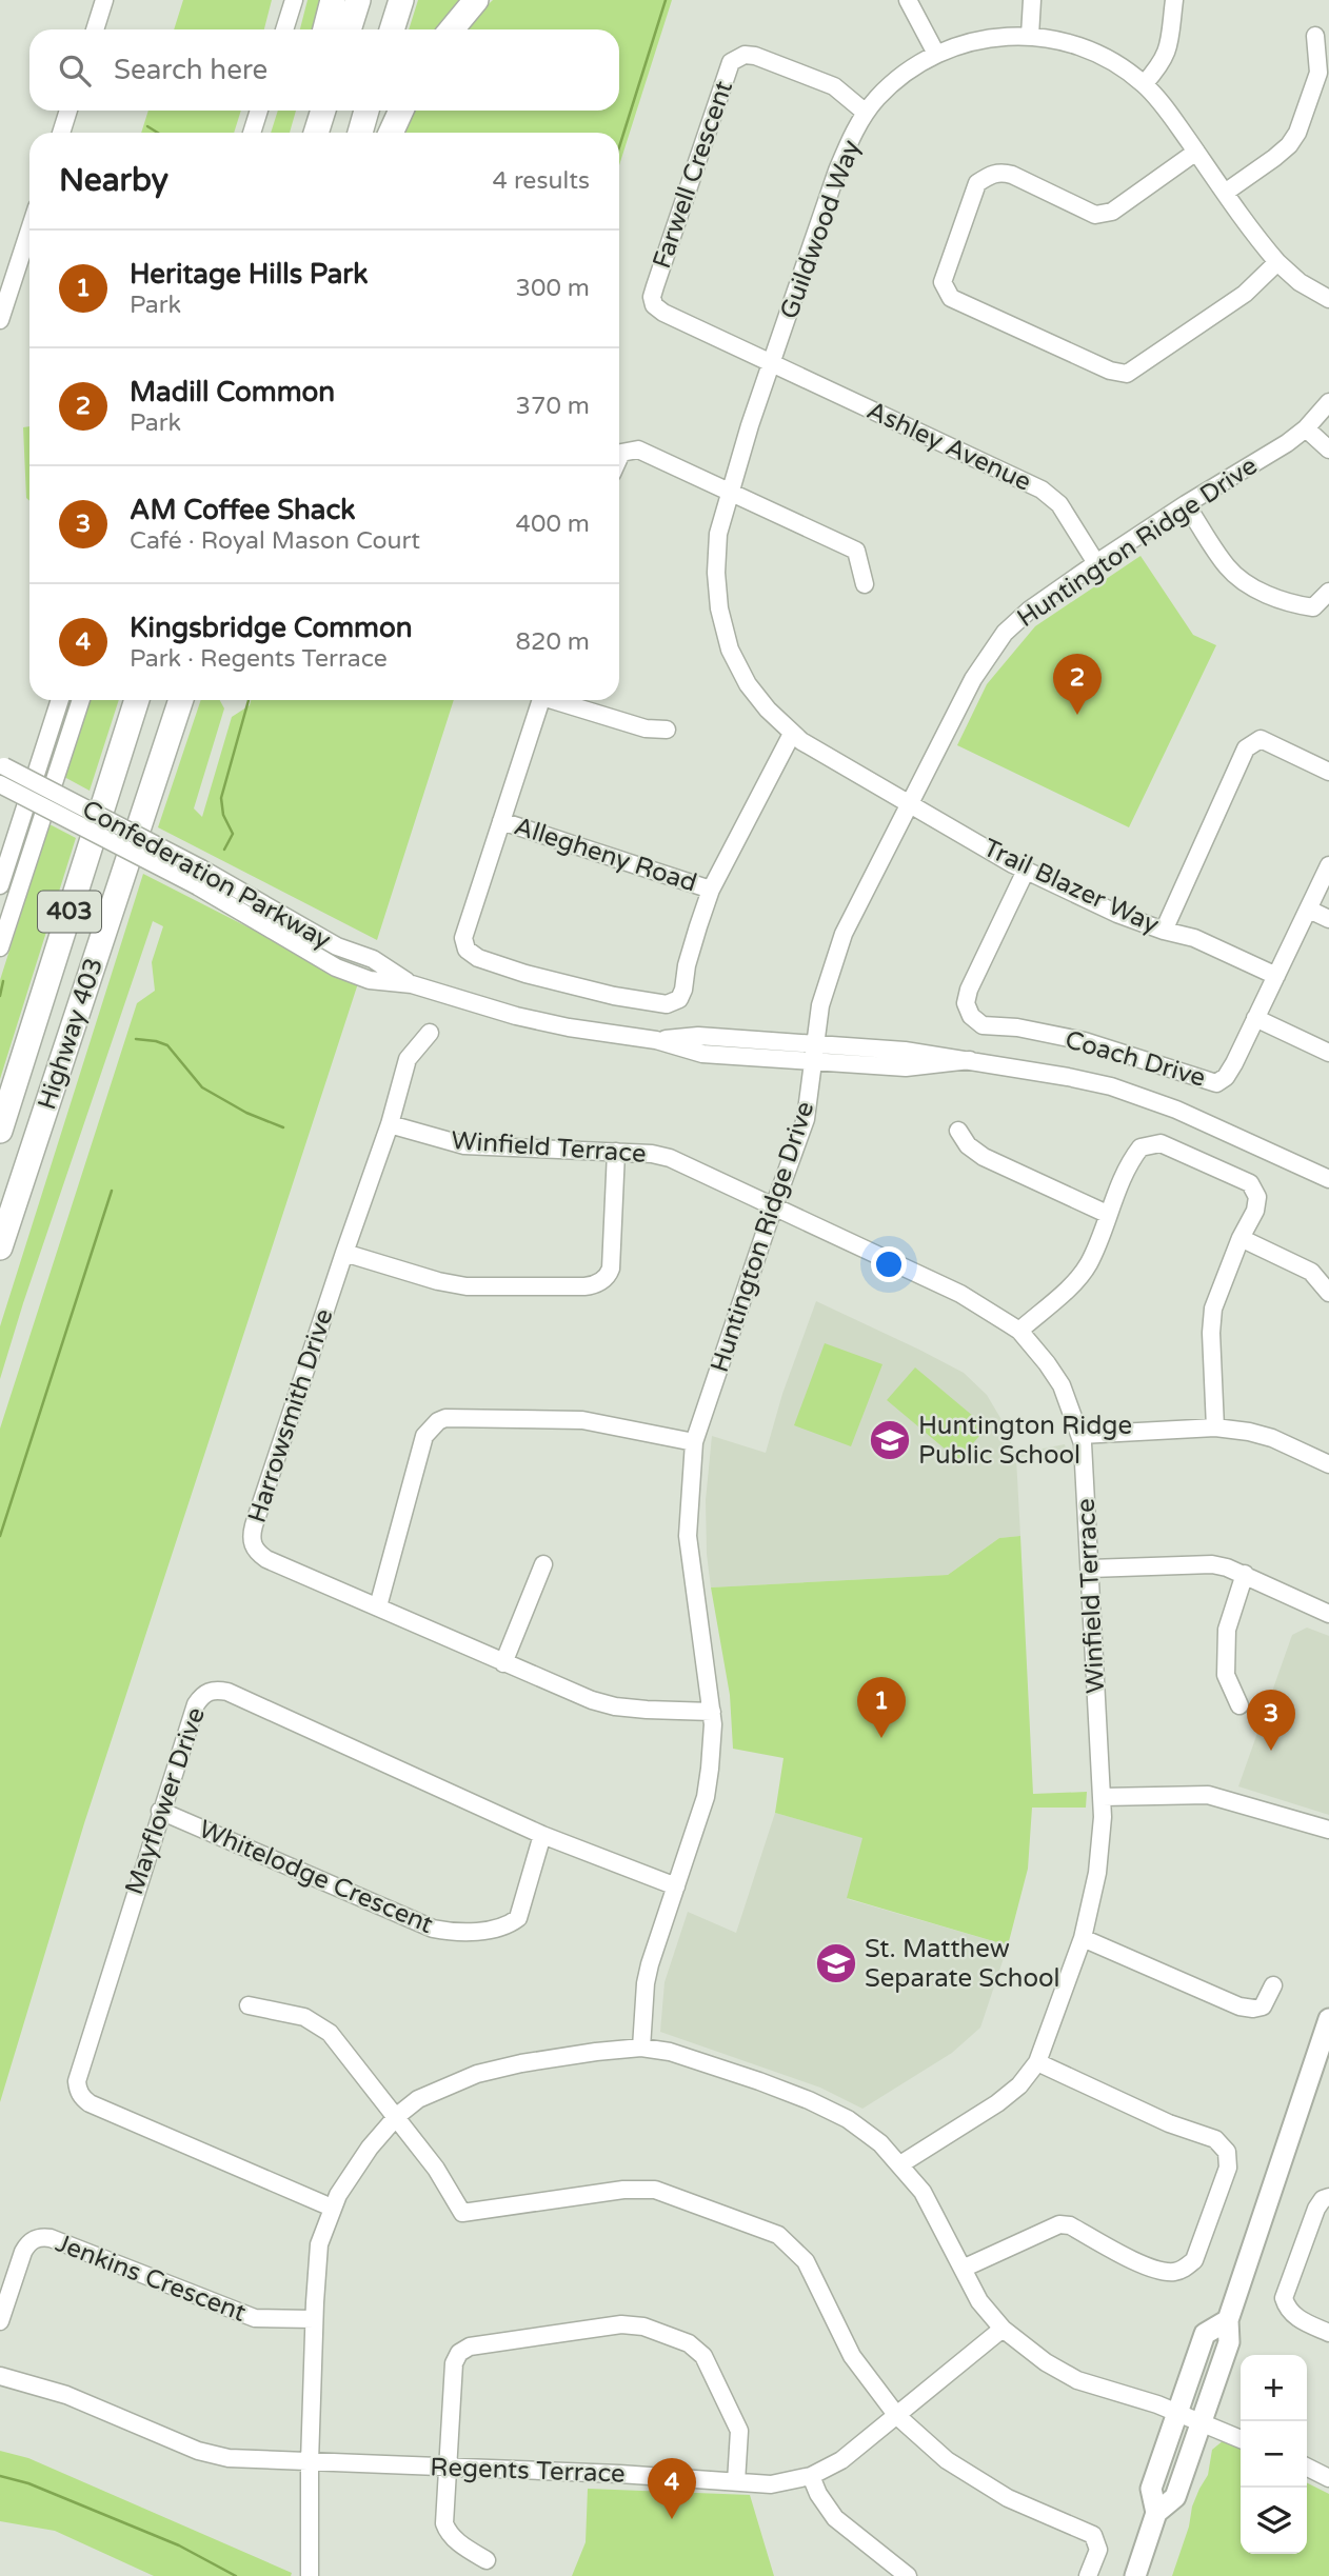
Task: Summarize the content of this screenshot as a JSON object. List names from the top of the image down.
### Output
{
  "streets": {
    "highway": ["403", "Highway 403"],
    "street": [
      "Farwell Crescent",
      "Guildwood Way",
      "Ashley Avenue",
      "Huntington Ridge Drive",
      "Allegheny Road",
      "Confederation Parkway",
      "Trail Blazer Way",
      "Coach Drive",
      "Winfield Terrace",
      "Harrowsmith Drive",
      "Mayflower Drive",
      "Whitelodge Crescent",
      "Jenkins Crescent",
      "Regents Terrace"
    ]
  },
  "crossings": [
    ["Farwell Crescent", "Guildwood Way"],
    ["Farwell Crescent", "Ashley Avenue"],
    ["Guildwood Way", "Ashley Avenue"],
    ["Guildwood Way", "Huntington Ridge Drive"],
    ["Guildwood Way", "Trail Blazer Way"],
    ["Ashley Avenue", "Huntington Ridge Drive"],
    ["Huntington Ridge Drive", "Confederation Parkway"],
    ["Huntington Ridge Drive", "Trail Blazer Way"],
    ["Huntington Ridge Drive", "Winfield Terrace"],
    ["Huntington Ridge Drive", "Harrowsmith Drive"],
    ["Huntington Ridge Drive", "Mayflower Drive"],
    ["Trail Blazer Way", "Coach Drive"],
    ["Winfield Terrace", "Harrowsmith Drive"],
    ["Mayflower Drive", "Whitelodge Crescent"]
  ],
  "places": {
    "school or university": ["Huntington Ridge Public School", "St. Matthew Separate School"]
  },
  "page": {
    "search": "Search here",
    "heading": ["Nearby", "4 results"],
    "list": [
      {
        "mark": "1",
        "name": "Heritage Hills Park",
        "note": "Park",
        "value": "300 m"
      },
      {
        "mark": "2",
        "name": "Madill Common",
        "note": "Park",
        "value": "370 m"
      },
      {
        "mark": "3",
        "name": "AM Coffee Shack",
        "note": "Café · Royal Mason Court",
        "value": "400 m"
      },
      {
        "mark": "4",
        "name": "Kingsbridge Common",
        "note": "Park · Regents Terrace",
        "value": "820 m"
      }
    ],
    "pins": [
      "2",
      "1",
      "3",
      "4"
    ],
    "map_buttons": ["+", "−"]
  }
}
